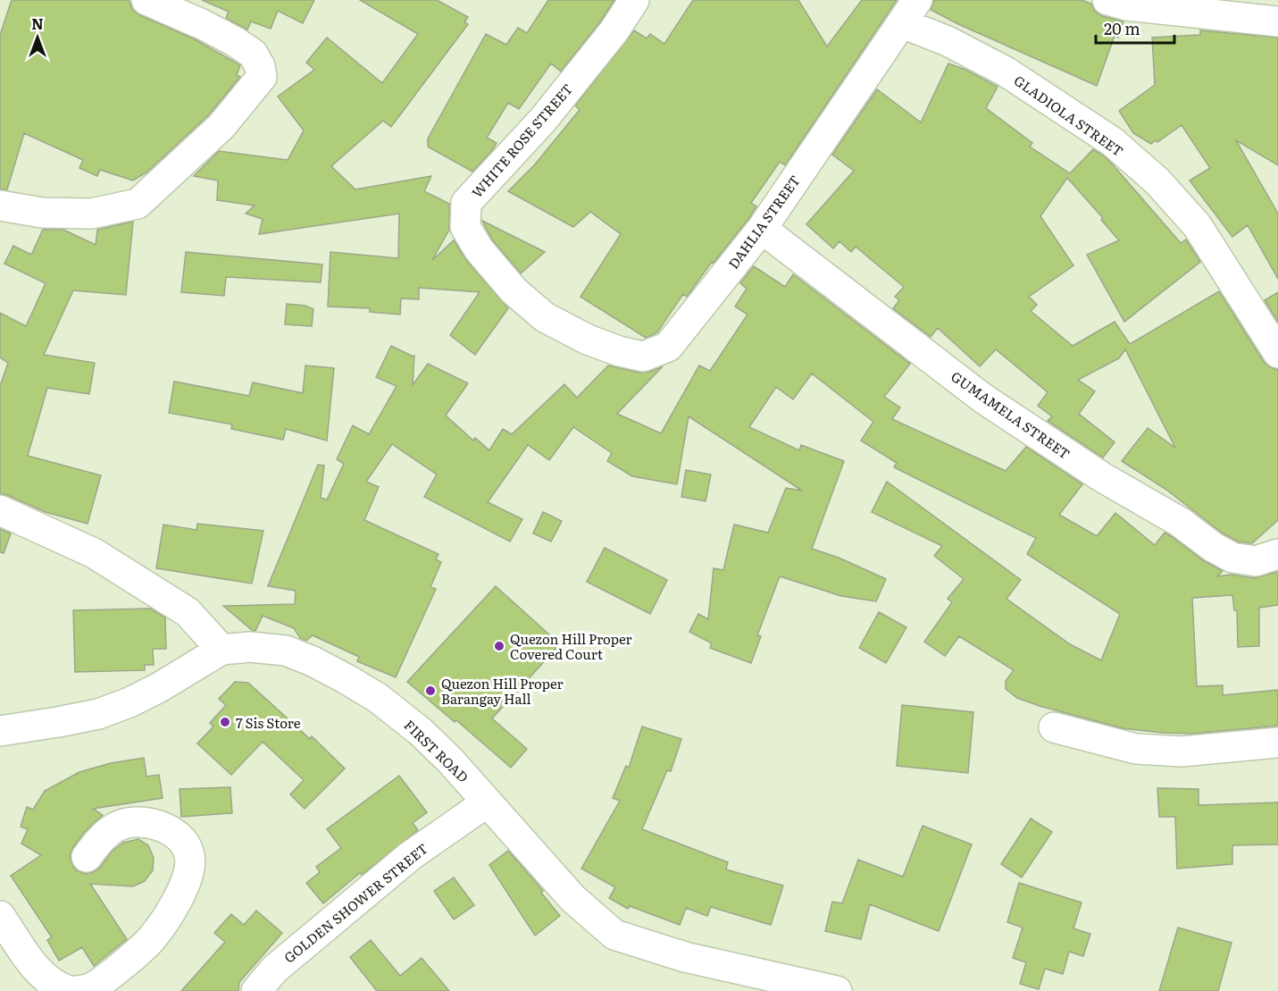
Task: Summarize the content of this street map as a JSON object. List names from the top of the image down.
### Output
{
  "streets": {
    "street": [
      "GLADIOLA STREET",
      "WHITE ROSE STREET",
      "DAHLIA STREET",
      "GUMAMELA STREET",
      "FIRST ROAD",
      "GOLDEN SHOWER STREET"
    ]
  },
  "crossings": [
    ["GLADIOLA STREET", "DAHLIA STREET"],
    ["WHITE ROSE STREET", "DAHLIA STREET"],
    ["DAHLIA STREET", "GUMAMELA STREET"],
    ["FIRST ROAD", "GOLDEN SHOWER STREET"]
  ],
  "places": ["Quezon Hill Proper Covered Court", "Quezon Hill Proper Barangay Hall", "7 Sis Store"],
  "scale_bar": "20 m",
  "north": "top"
}
